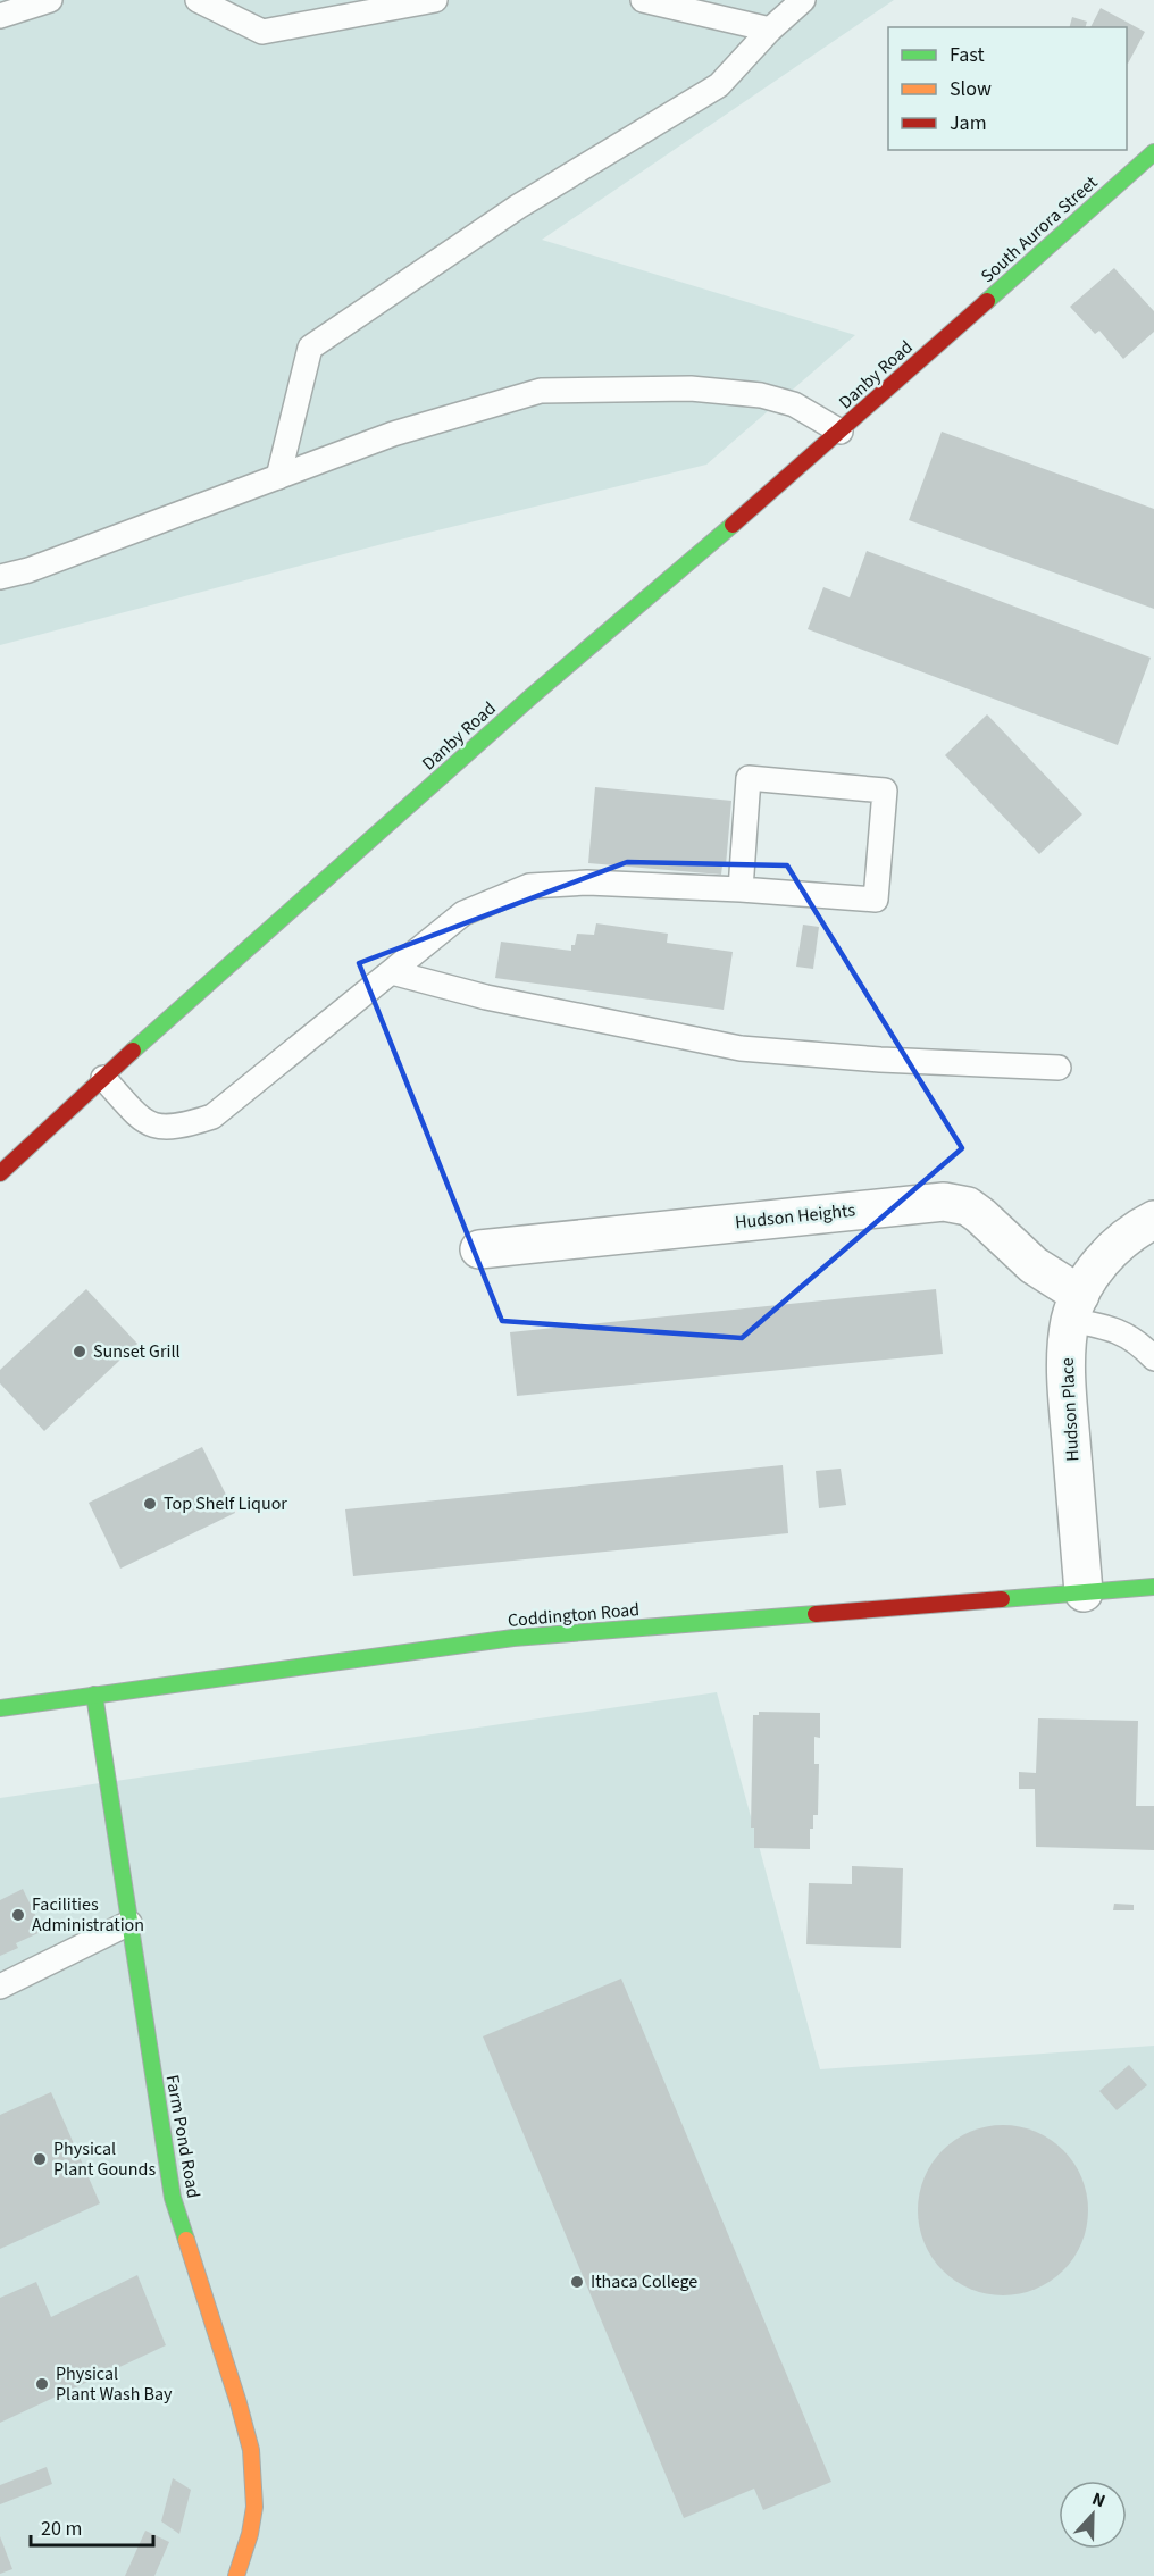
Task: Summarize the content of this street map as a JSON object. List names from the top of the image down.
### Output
{
  "streets": {
    "street": [
      "South Aurora Street",
      "Danby Road",
      "Hudson Heights",
      "Hudson Place",
      "Coddington Road",
      "Farm Pond Road"
    ]
  },
  "crossings": [
    ["South Aurora Street", "Danby Road"],
    ["Hudson Heights", "Hudson Place"],
    ["Hudson Place", "Coddington Road"],
    ["Coddington Road", "Farm Pond Road"]
  ],
  "places": [
    "Sunset Grill",
    "Top Shelf Liquor",
    "Facilities Administration",
    "Physical Plant Gounds",
    "Ithaca College",
    "Physical Plant Wash Bay"
  ],
  "legend": ["Fast", "Slow", "Jam"],
  "scale_bar": "20 m",
  "north": "top"
}
